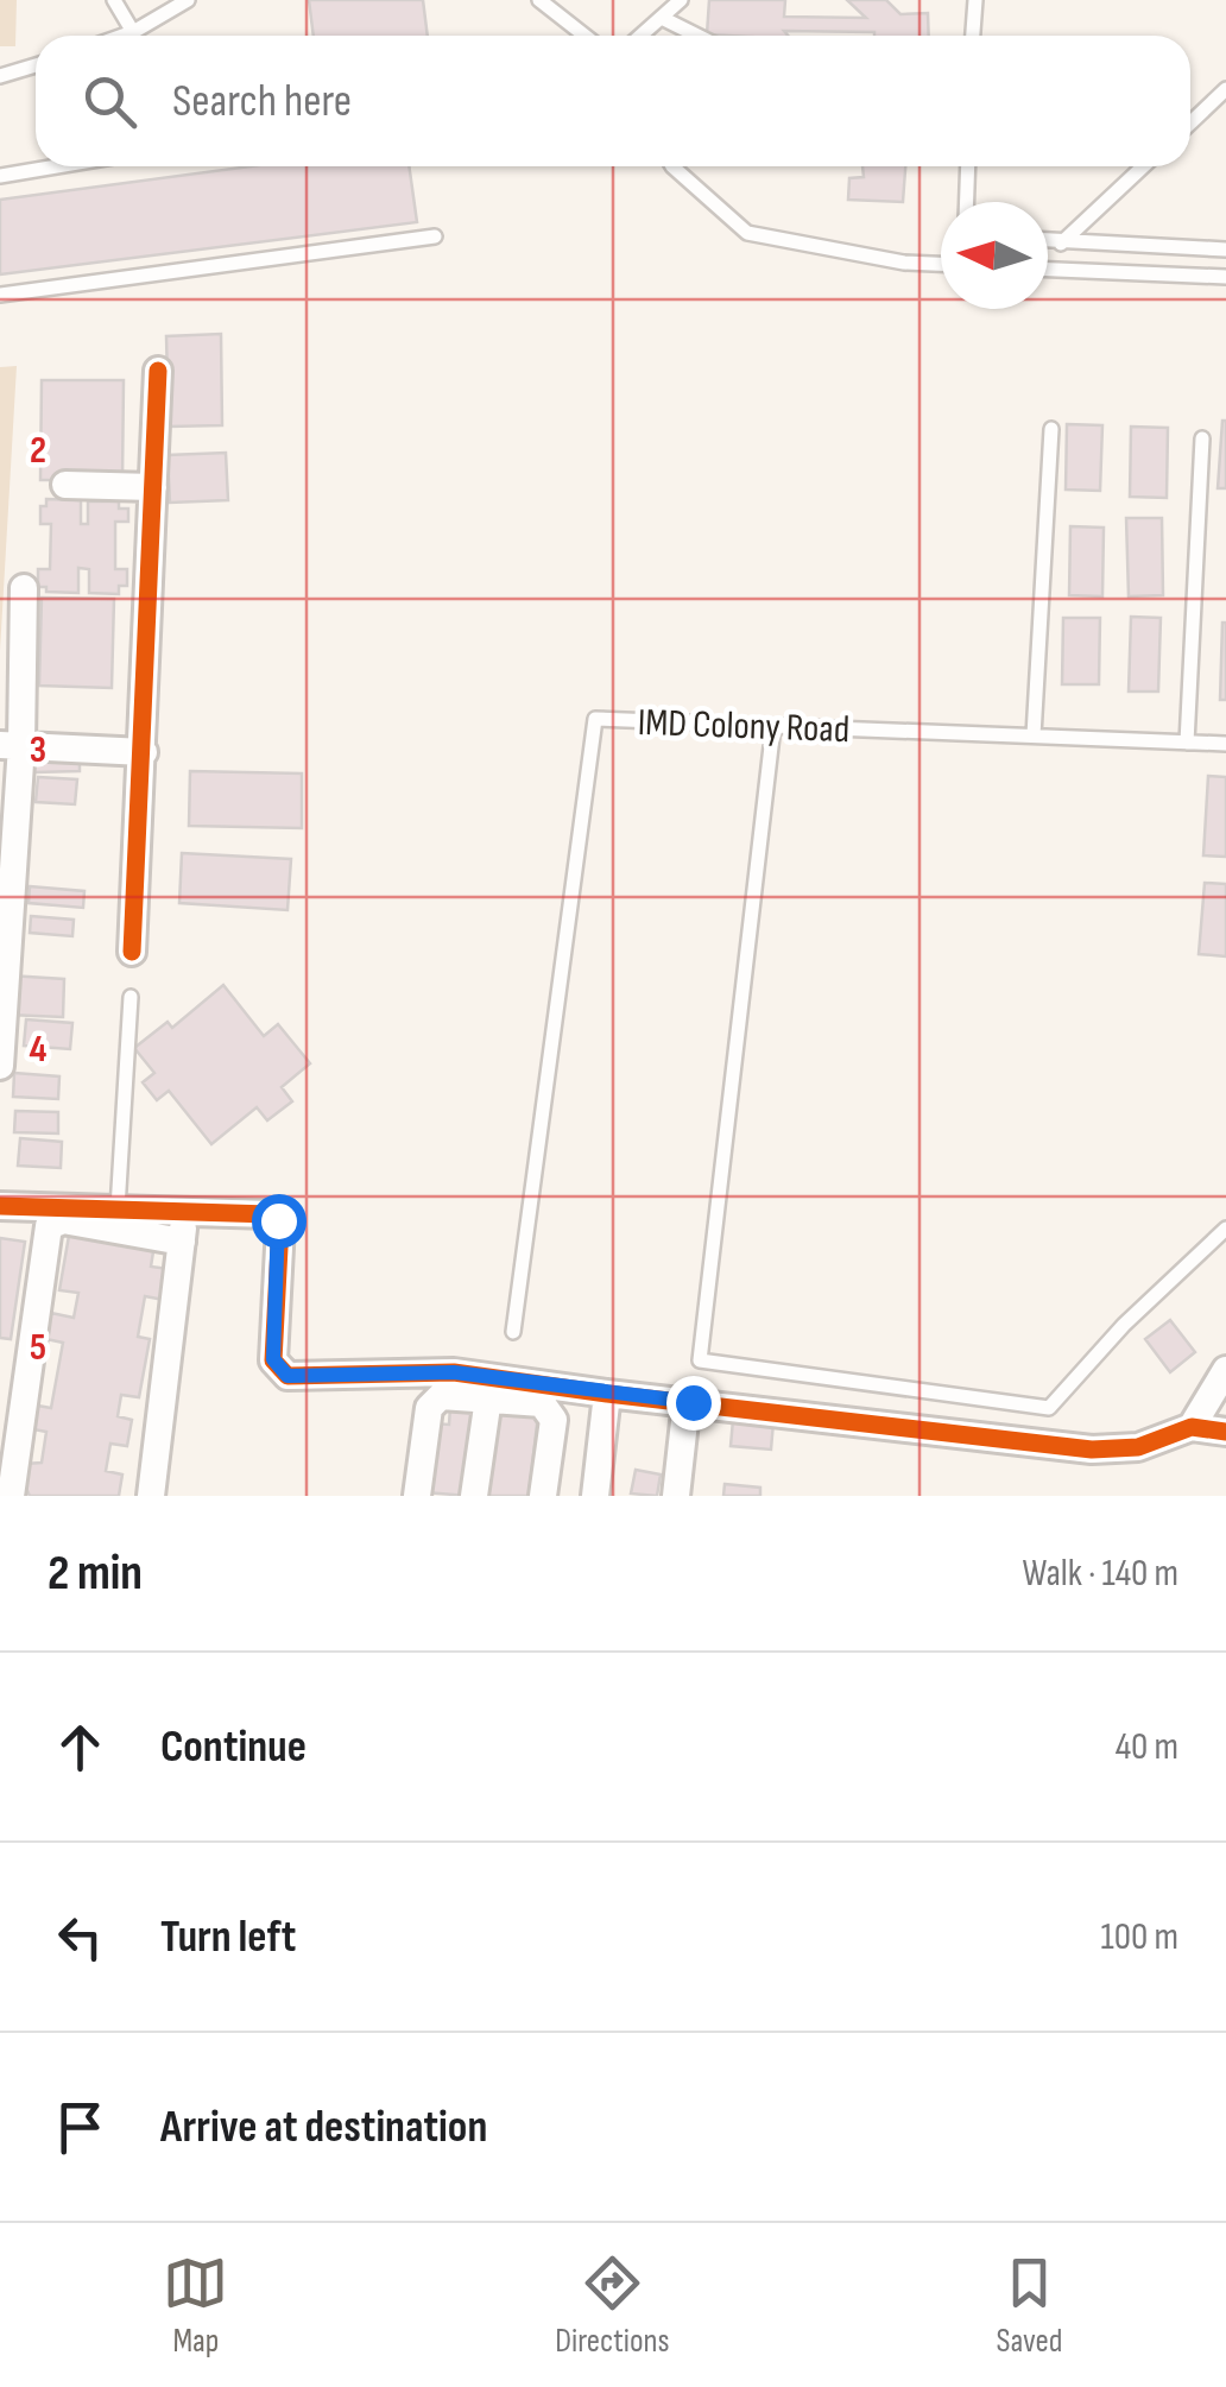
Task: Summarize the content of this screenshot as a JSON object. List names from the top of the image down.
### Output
{
  "streets": {
    "lane": ["IMD Colony Road"]
  },
  "north": "left",
  "page": {
    "search": "Search here",
    "heading": ["2 min", "Walk · 140 m"],
    "list": [
      ["Continue", "40 m"],
      ["Turn left", "100 m"],
      "Arrive at destination"
    ],
    "nav": ["Map", "Directions", "Saved"]
  },
  "grid": {
    "rows": [
      "2",
      "3",
      "4",
      "5"
    ]
  }
}
